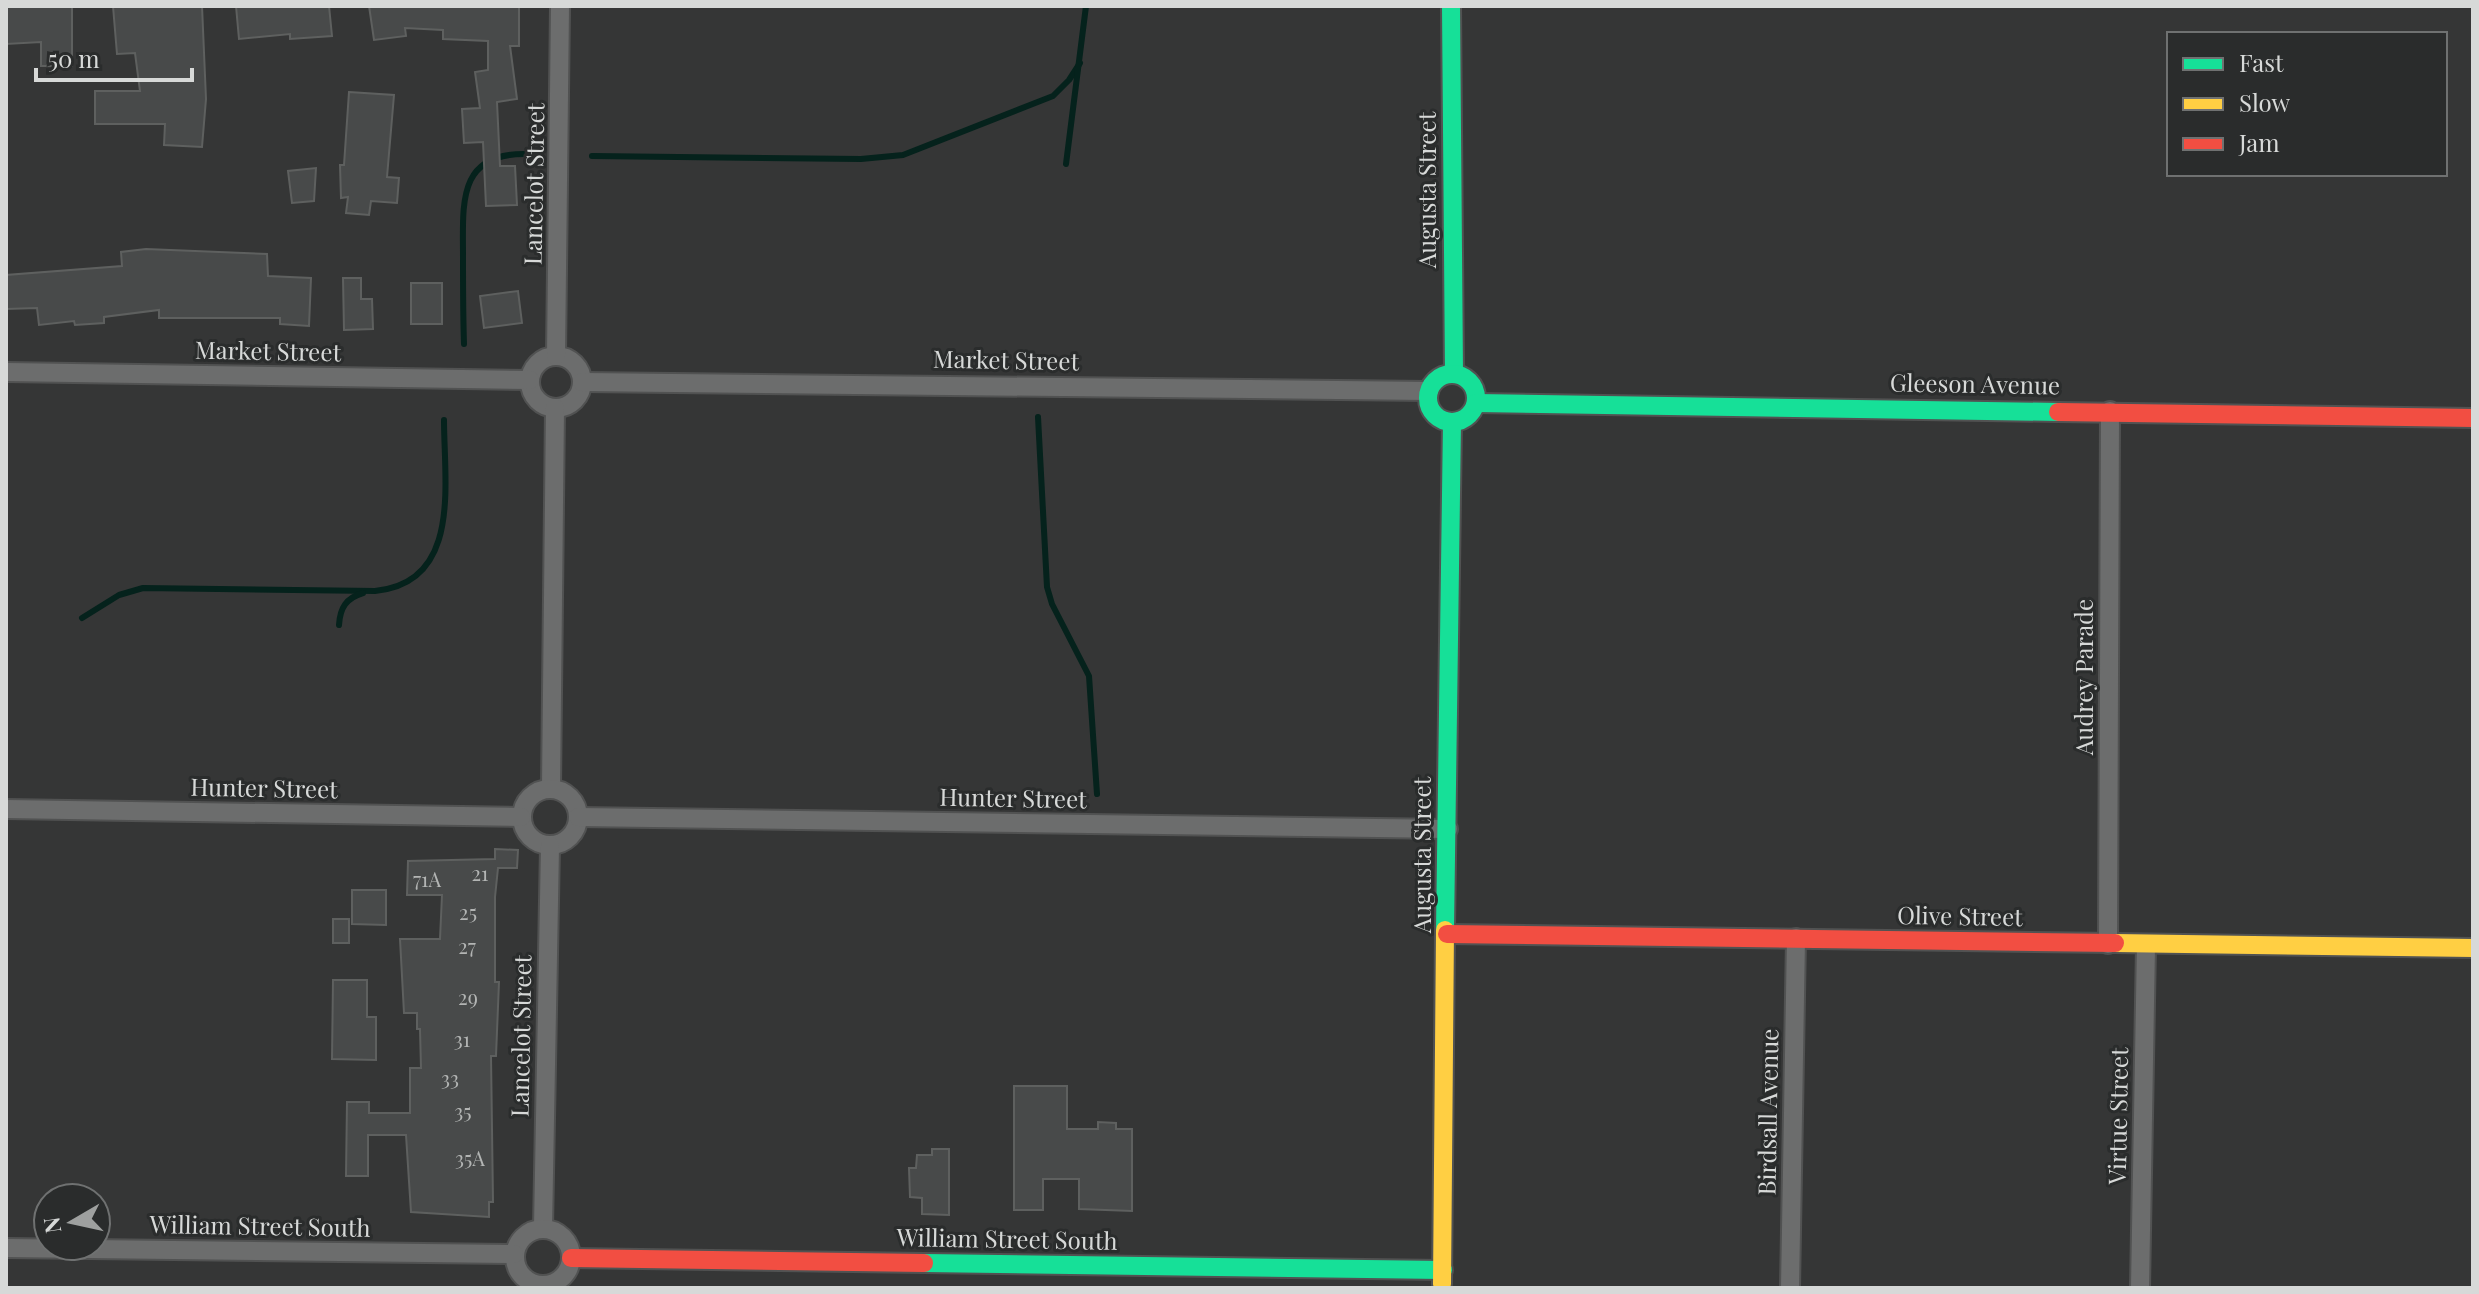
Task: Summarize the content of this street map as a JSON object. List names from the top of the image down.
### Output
{
  "streets": {
    "street": [
      "Lancelot Street",
      "Augusta Street",
      "Market Street",
      "Gleeson Avenue",
      "Audrey Parade",
      "Hunter Street",
      "Olive Street",
      "Birdsall Avenue",
      "Virtue Street",
      "William Street South"
    ]
  },
  "crossings": [
    ["Lancelot Street", "Market Street"],
    ["Lancelot Street", "Hunter Street"],
    ["Lancelot Street", "William Street South"],
    ["Augusta Street", "Market Street"],
    ["Augusta Street", "Gleeson Avenue"],
    ["Augusta Street", "Hunter Street"],
    ["Augusta Street", "Olive Street"],
    ["Augusta Street", "William Street South"],
    ["Market Street", "Gleeson Avenue"],
    ["Gleeson Avenue", "Audrey Parade"],
    ["Audrey Parade", "Olive Street"],
    ["Olive Street", "Birdsall Avenue"],
    ["Olive Street", "Virtue Street"]
  ],
  "house_numbers": [
    "21",
    "71A",
    "25",
    "27",
    "29",
    "31",
    "33",
    "35",
    "35A"
  ],
  "legend": ["Fast", "Slow", "Jam"],
  "scale_bar": "50 m",
  "north": "left"
}
